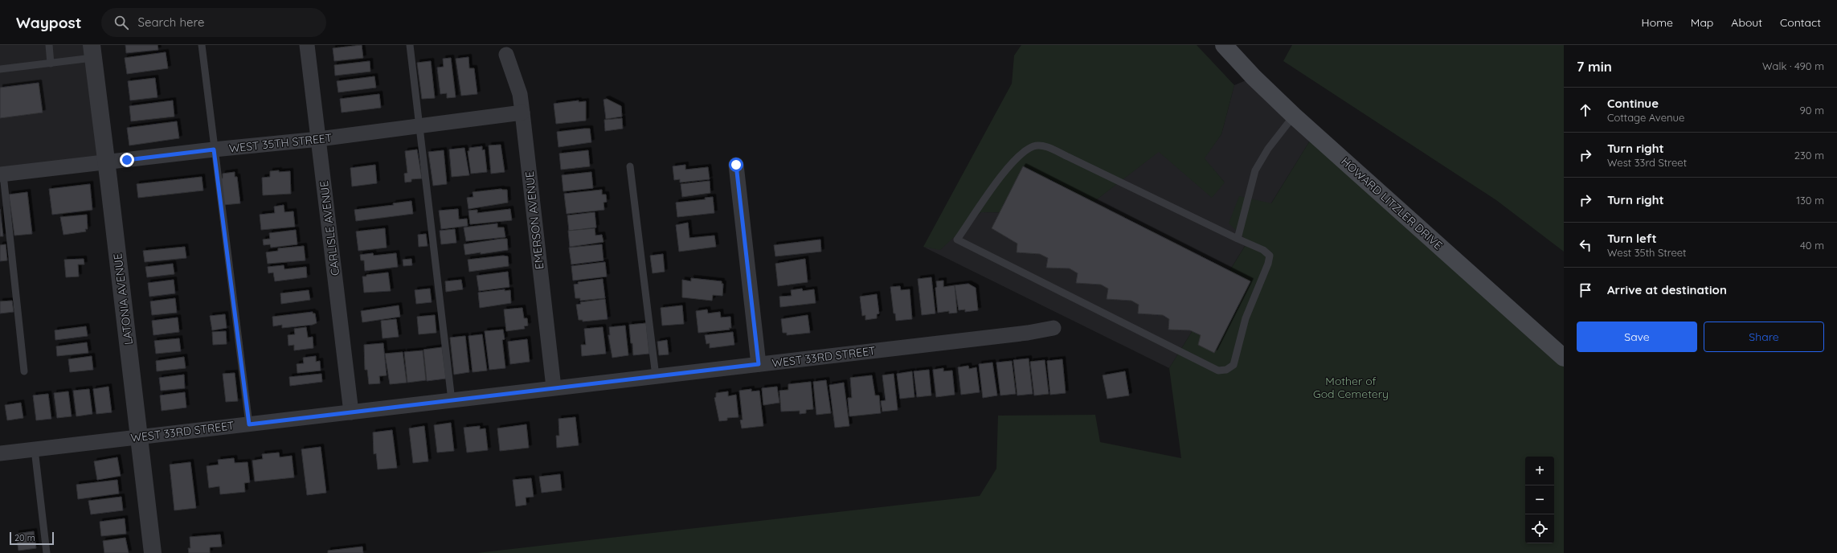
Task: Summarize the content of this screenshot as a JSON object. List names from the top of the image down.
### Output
{
  "streets": {
    "main road": ["HOWARD LITZLER DRIVE"],
    "street": [
      "WEST 35TH STREET",
      "EMERSON AVENUE",
      "CARLISLE AVENUE",
      "LATONIA AVENUE",
      "WEST 33RD STREET"
    ]
  },
  "crossings": [
    ["WEST 35TH STREET", "EMERSON AVENUE"],
    ["WEST 35TH STREET", "CARLISLE AVENUE"],
    ["WEST 35TH STREET", "LATONIA AVENUE"],
    ["EMERSON AVENUE", "WEST 33RD STREET"],
    ["CARLISLE AVENUE", "WEST 33RD STREET"],
    ["LATONIA AVENUE", "WEST 33RD STREET"]
  ],
  "parks": ["Mother of God Cemetery"],
  "scale_bar": "20 m",
  "page": {
    "header": "Waypost",
    "search": "Search here",
    "nav": [
      "Home",
      "Map",
      "About",
      "Contact"
    ],
    "heading": ["7 min", "Walk · 490 m"],
    "list": [
      ["Continue", "Cottage Avenue", "90 m"],
      ["Turn right", "West 33rd Street", "230 m"],
      ["Turn right", "130 m"],
      ["Turn left", "West 35th Street", "40 m"],
      "Arrive at destination"
    ],
    "buttons": ["Save", "Share"],
    "map_buttons": ["+", "−"],
    "scale": "20 m"
  }
}
